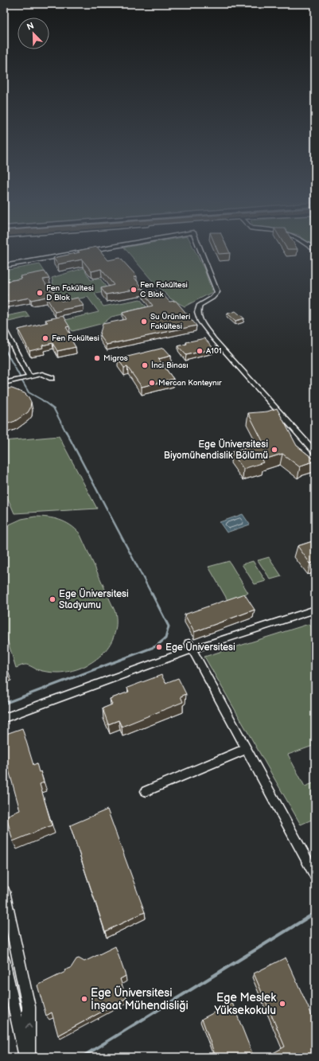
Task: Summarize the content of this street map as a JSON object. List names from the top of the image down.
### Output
{
  "places": [
    "Fen Fakültesi C Blok",
    "Fen Fakültesi D Blok",
    "Su Ürünleri Fakültesi",
    "Fen Fakültesi",
    "A101",
    "Migros",
    "İnci Binası",
    "Mercan Konteynır",
    "Ege Üniversitesi Biyomühendislik Bölümü",
    "Ege Üniversitesi Stadyumu",
    "Ege Üniversitesi",
    "Ege Üniversitesi İnşaat Mühendisliği",
    "Ege Meslek Yüksekokulu"
  ],
  "north": "top left"
}
